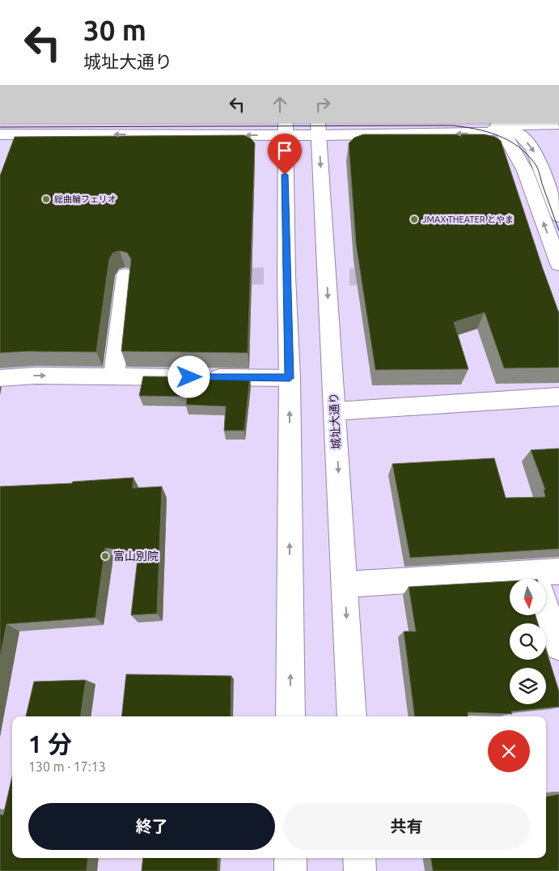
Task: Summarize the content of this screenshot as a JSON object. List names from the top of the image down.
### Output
{
  "streets": {
    "main road": ["城址大通り"]
  },
  "places": ["総曲輪フェリオ", "JMAX THEATER とやま", "富山別院"],
  "north": "bottom",
  "page": {
    "turn": ["30 m", "城址大通り"],
    "heading": ["1 分", "130 m · 17:13"],
    "buttons": ["終了", "共有"]
  }
}
